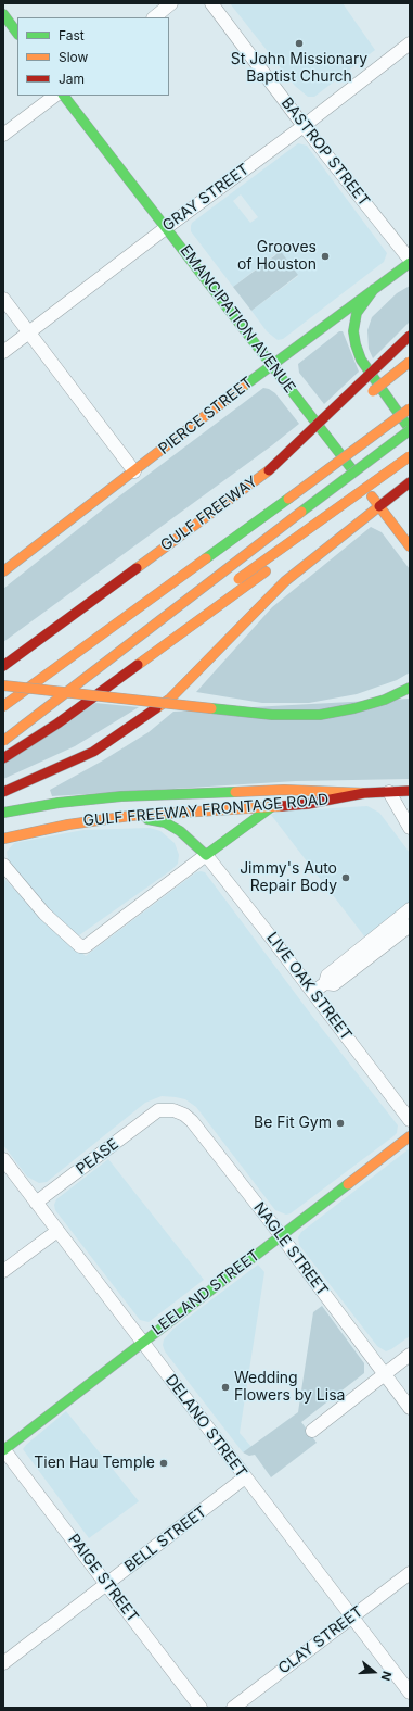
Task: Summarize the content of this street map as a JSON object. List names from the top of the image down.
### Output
{
  "streets": {
    "main road": [
      "EMANCIPATION AVENUE",
      "PIERCE STREET",
      "GULF FREEWAY",
      "GULF FREEWAY FRONTAGE ROAD",
      "LEELAND STREET"
    ],
    "street": [
      "BASTROP STREET",
      "GRAY STREET",
      "LIVE OAK STREET",
      "PEASE",
      "NAGLE STREET",
      "DELANO STREET",
      "BELL STREET",
      "PAIGE STREET",
      "CLAY STREET"
    ]
  },
  "crossings": [
    ["BASTROP STREET", "GRAY STREET"],
    ["GRAY STREET", "EMANCIPATION AVENUE"],
    ["EMANCIPATION AVENUE", "PIERCE STREET"],
    ["PEASE", "NAGLE STREET"],
    ["PEASE", "DELANO STREET"],
    ["NAGLE STREET", "LEELAND STREET"],
    ["LEELAND STREET", "DELANO STREET"],
    ["LEELAND STREET", "PAIGE STREET"],
    ["DELANO STREET", "BELL STREET"],
    ["DELANO STREET", "CLAY STREET"],
    ["BELL STREET", "PAIGE STREET"]
  ],
  "places": [
    "St John Missionary Baptist Church",
    "Grooves of Houston",
    "Jimmy's Auto Repair Body",
    "Be Fit Gym",
    "Wedding Flowers by Lisa",
    "Tien Hau Temple"
  ],
  "legend": ["Fast", "Slow", "Jam"],
  "north": "right"
}
